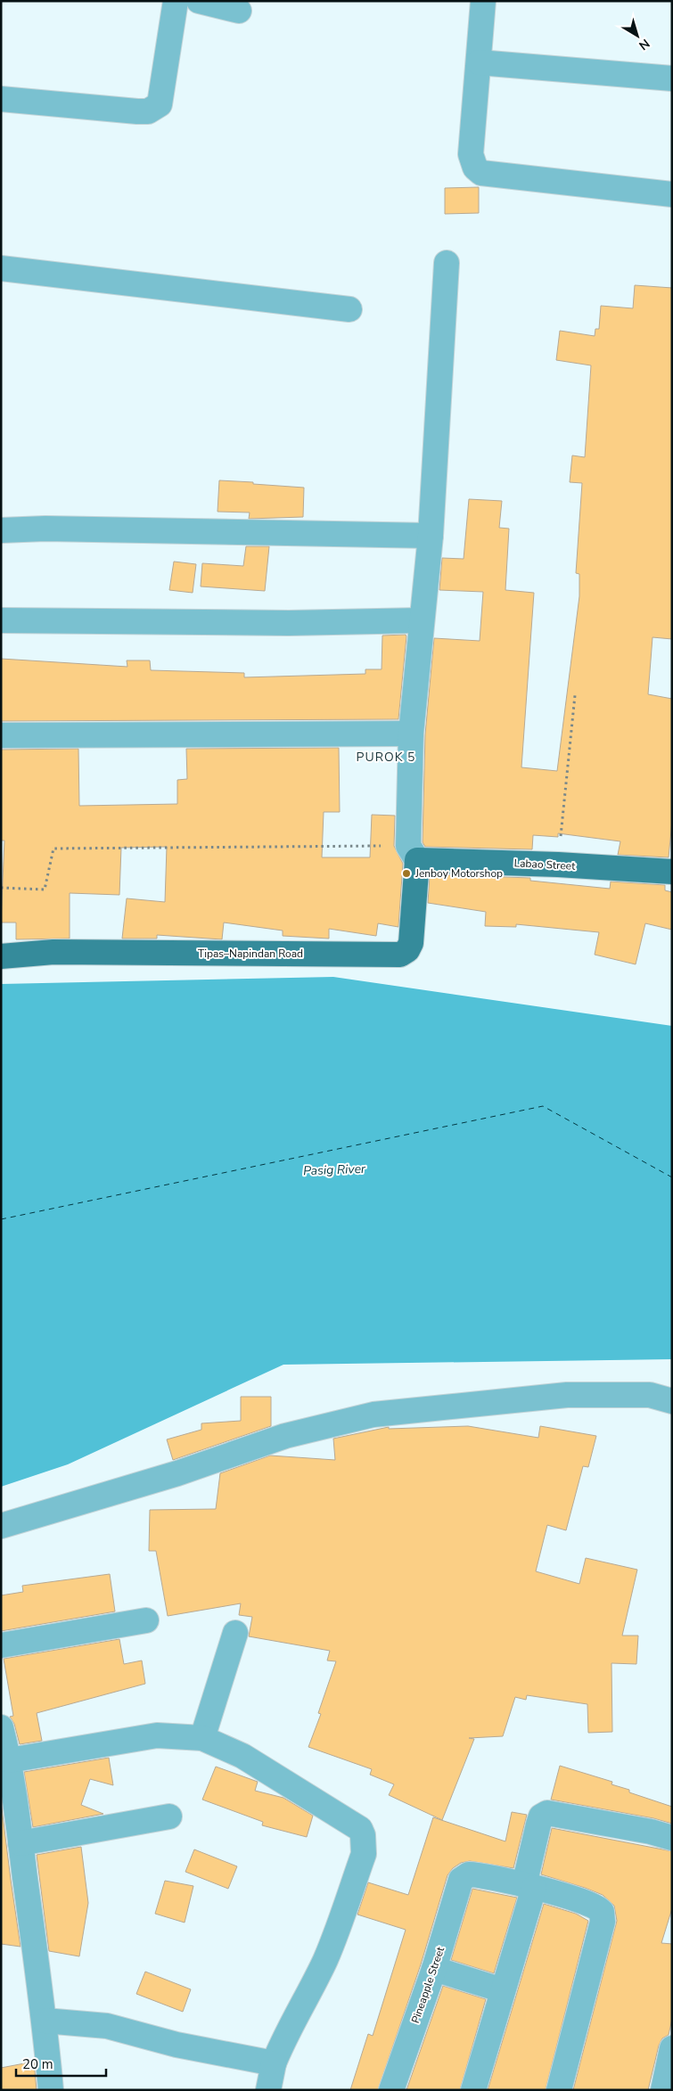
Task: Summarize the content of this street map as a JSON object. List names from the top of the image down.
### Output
{
  "streets": {
    "main road": ["Labao Street", "Tipas–Napindan Road"],
    "street": ["Pineapple Street"]
  },
  "crossings": [
    ["Labao Street", "Tipas–Napindan Road"]
  ],
  "districts": ["PUROK 5"],
  "water": ["Pasig River"],
  "places": ["Jenboy Motorshop"],
  "scale_bar": "20 m",
  "north": "bottom right"
}
